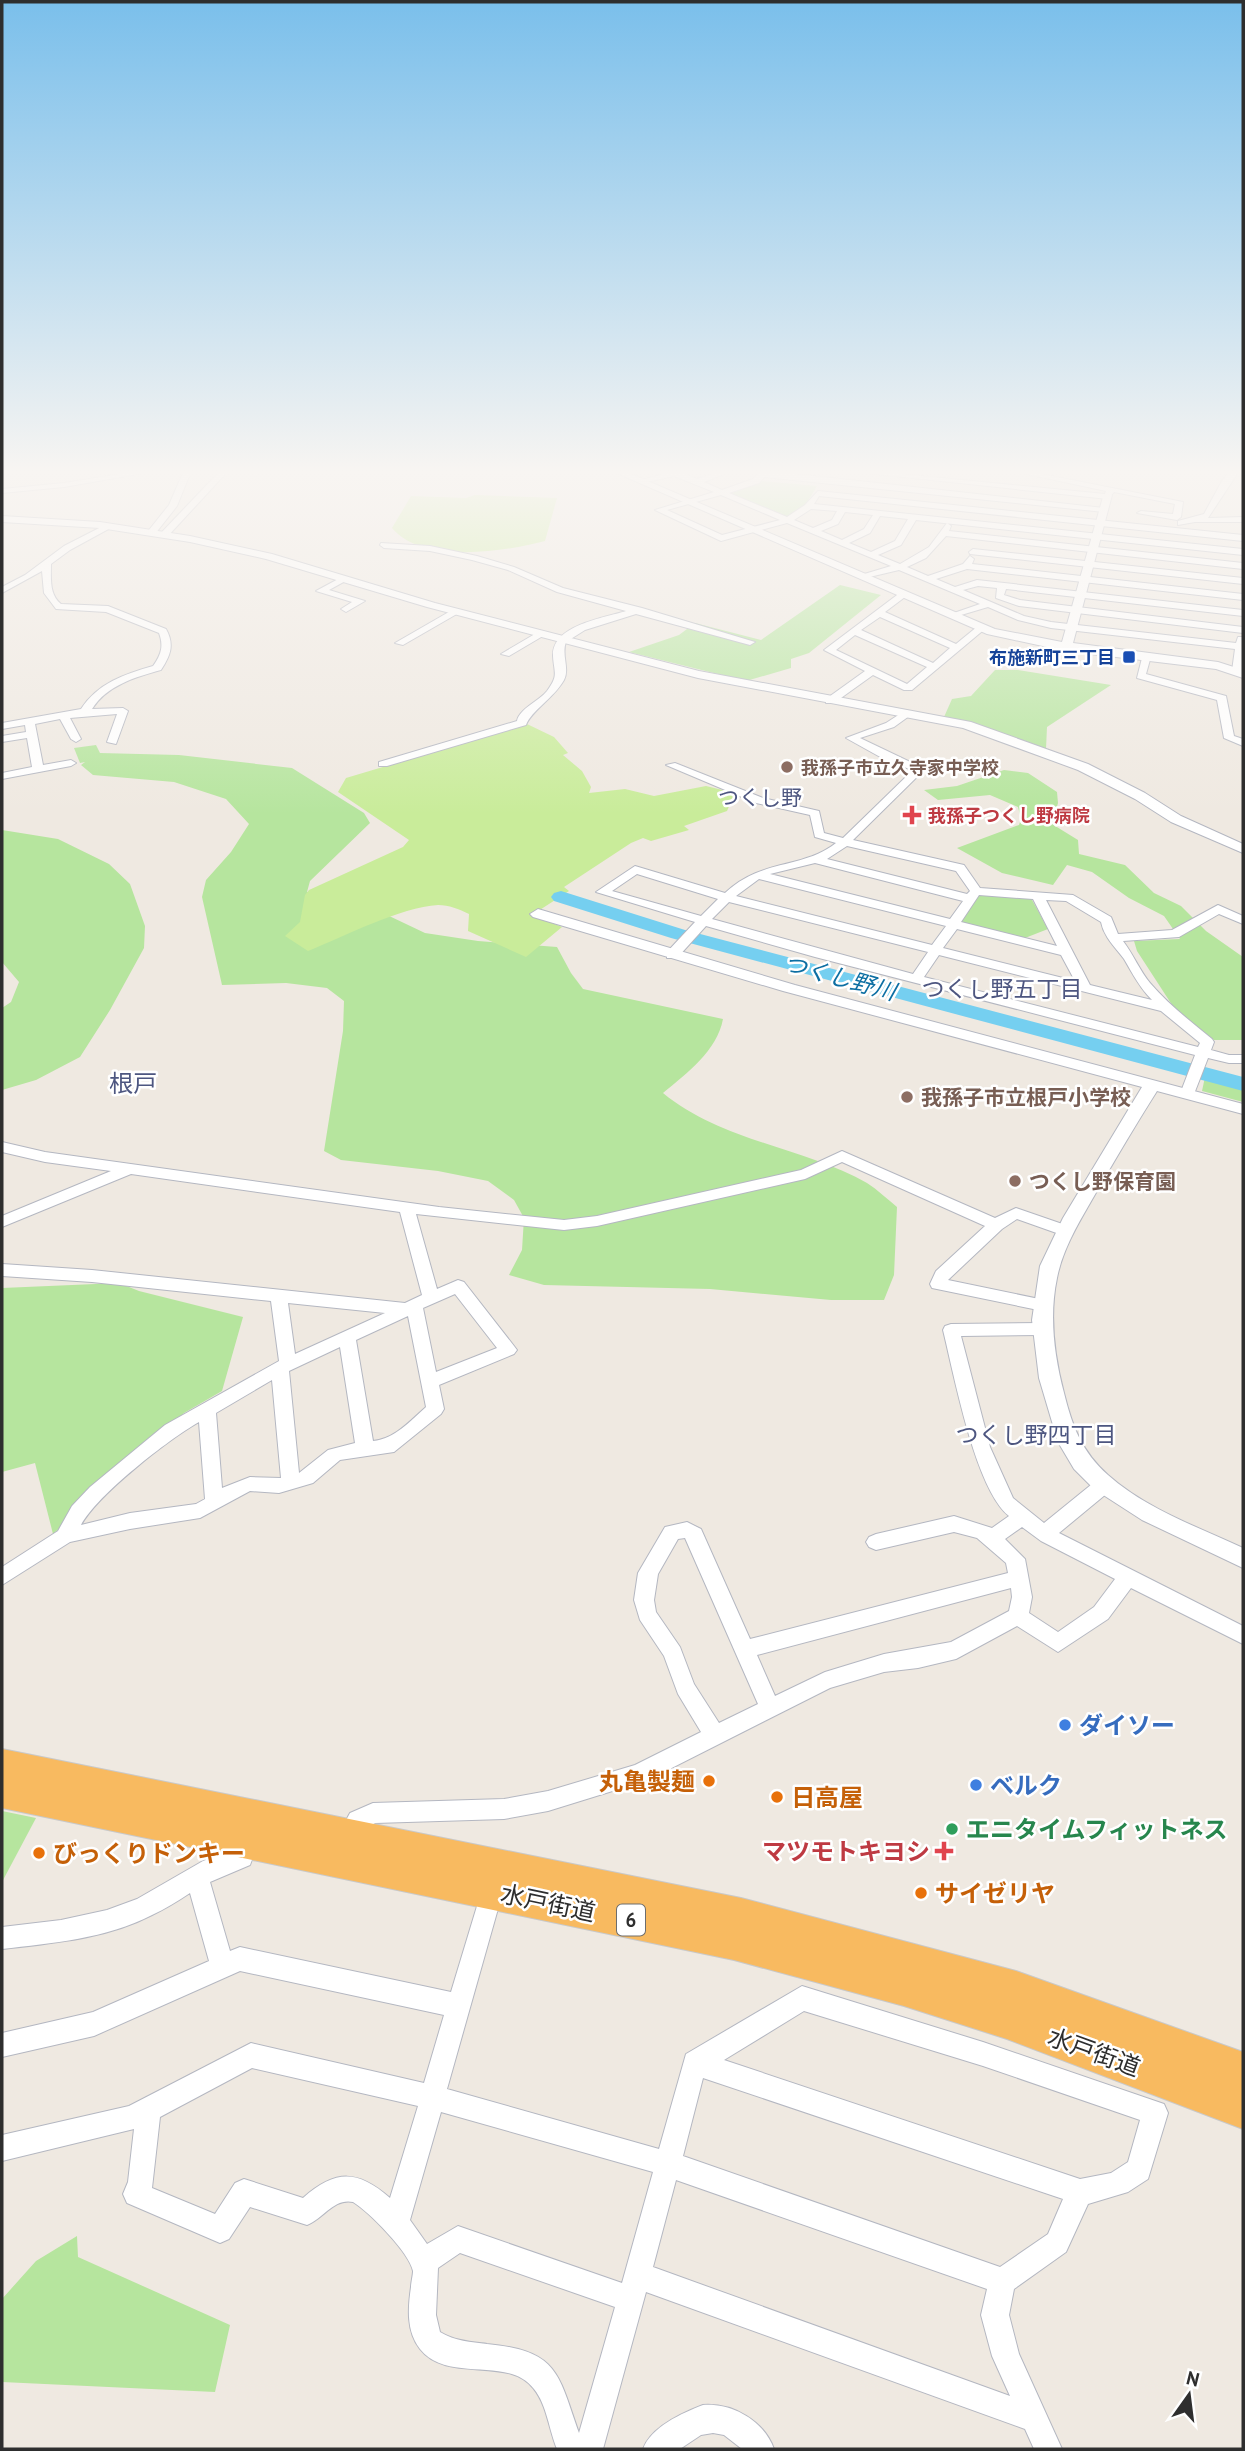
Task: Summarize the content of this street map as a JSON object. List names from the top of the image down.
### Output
{
  "streets": {
    "highway": ["水戸街道", "6"]
  },
  "districts": [
    "つくし野",
    "つくし野五丁目",
    "根戸",
    "つくし野四丁目"
  ],
  "water": ["つくし野川"],
  "places": {
    "transit": ["布施新町三丁目"],
    "other": [
      "我孫子市立久寺家中学校",
      "我孫子市立根戸小学校",
      "つくし野保育園",
      "ダイソー",
      "丸亀製麺",
      "ベルク",
      "日高屋",
      "エニタイムフィットネス",
      "びっくりドンキー",
      "サイゼリヤ"
    ],
    "health": ["我孫子つくし野病院", "マツモトキヨシ"]
  },
  "north": "top"
}
